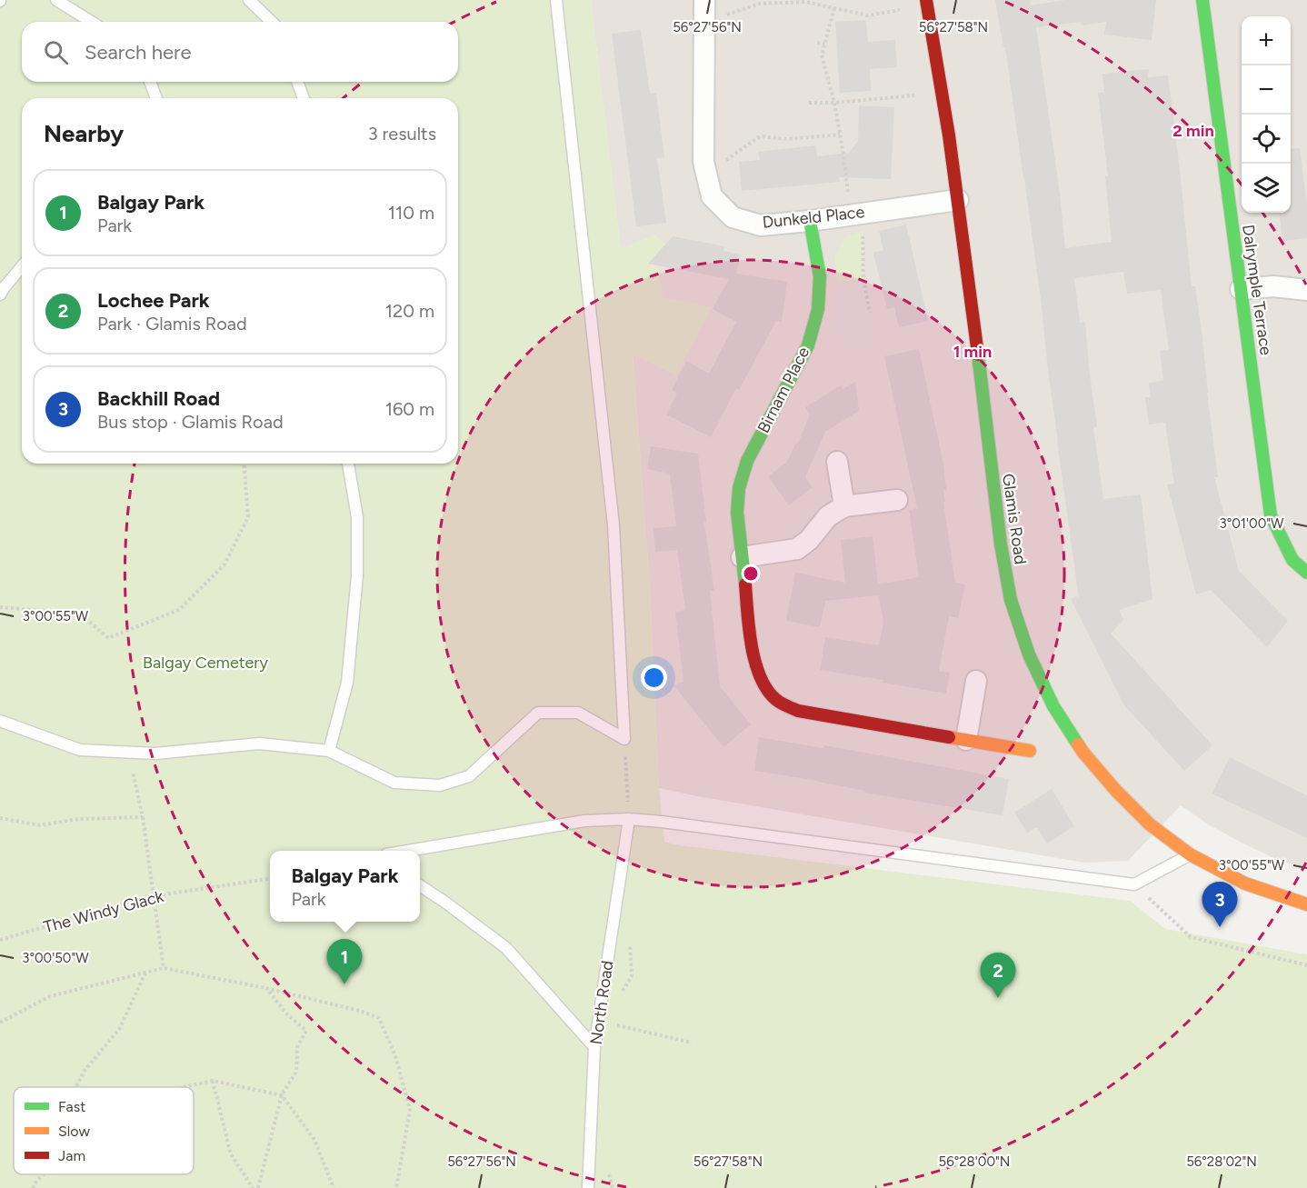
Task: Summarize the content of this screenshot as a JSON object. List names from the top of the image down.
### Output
{
  "streets": {
    "street": [
      "Dunkeld Place",
      "Dalrymple Terrace",
      "Birnam Place",
      "Glamis Road"
    ],
    "lane": ["North Road"],
    "path": ["The Windy Glack"]
  },
  "crossings": [
    ["Dunkeld Place", "Birnam Place"],
    ["Dunkeld Place", "Glamis Road"]
  ],
  "parks": ["Balgay Cemetery"],
  "legend": ["Fast", "Slow", "Jam"],
  "page": {
    "map_buttons": ["+", "−"],
    "search": "Search here",
    "heading": ["Nearby", "3 results"],
    "list": [
      {
        "mark": "1",
        "name": "Balgay Park",
        "note": "Park",
        "value": "110 m"
      },
      {
        "mark": "2",
        "name": "Lochee Park",
        "note": "Park · Glamis Road",
        "value": "120 m"
      },
      {
        "mark": "3",
        "name": "Backhill Road",
        "note": "Bus stop · Glamis Road",
        "value": "160 m"
      }
    ],
    "popup": ["Balgay Park", "Park"],
    "pins": ["3", "1", "2"]
  },
  "coordinates": [
    "56°27'56\"N",
    "56°27'58\"N",
    "3°01'00\"W",
    "3°00'55\"W",
    "3°00'50\"W",
    "56°28'00\"N",
    "56°28'02\"N"
  ],
  "rings": ["2 min", "1 min"]
}
